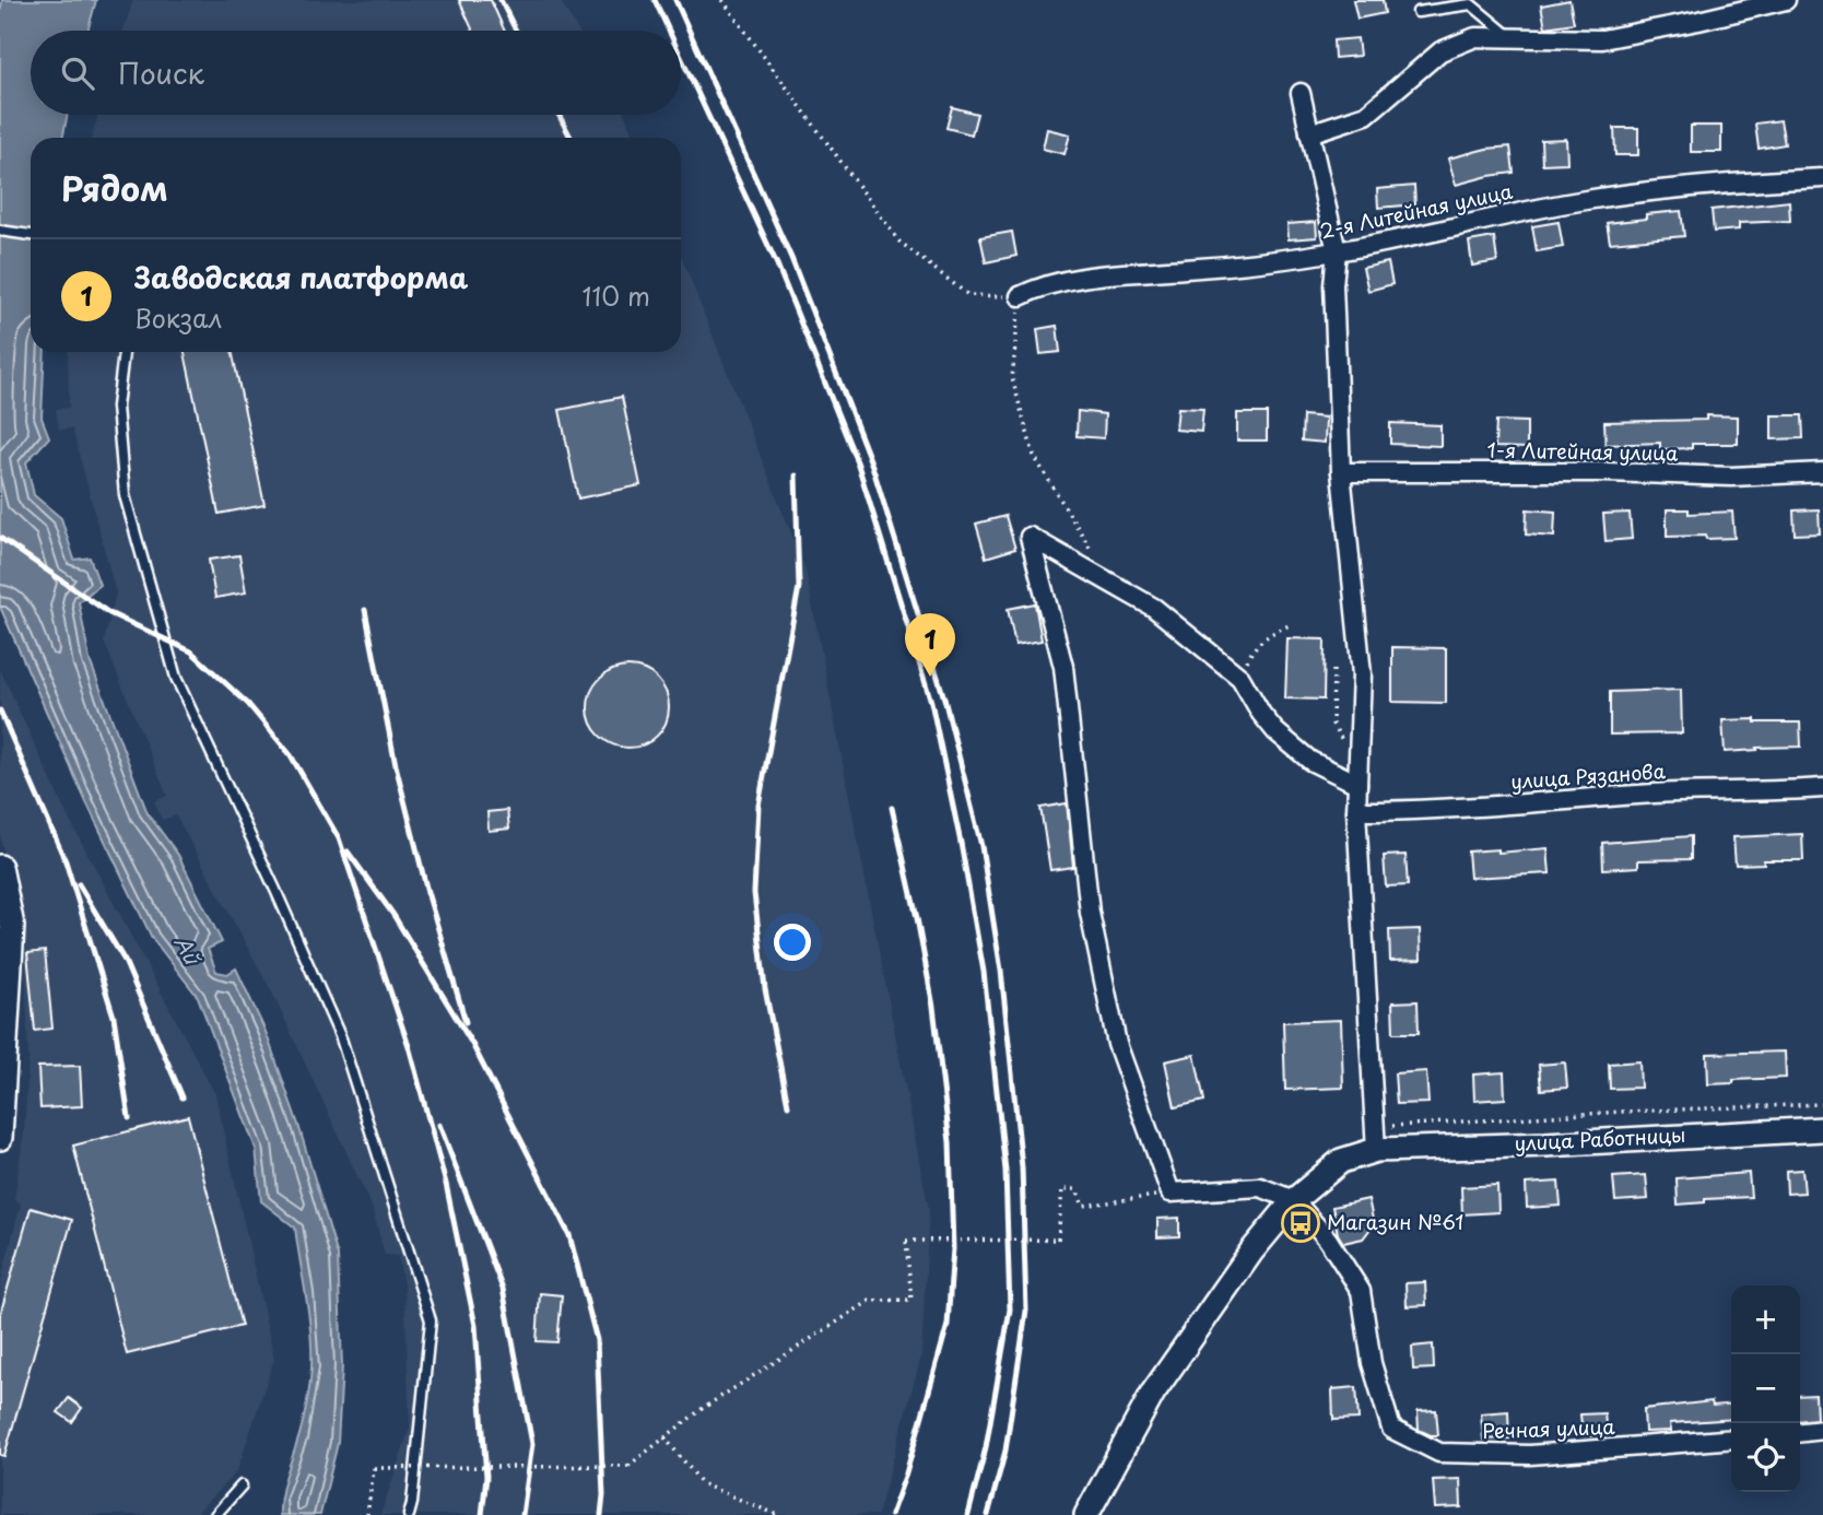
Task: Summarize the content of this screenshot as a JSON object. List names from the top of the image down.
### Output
{
  "streets": {
    "street": [
      "2-я Литейная улица",
      "1-я Литейная улица",
      "улица Рязанова",
      "улица Работницы",
      "Речная улица"
    ]
  },
  "crossings": [
    ["улица Работницы", "Речная улица"]
  ],
  "water": ["Ай"],
  "places": {
    "bus stop": ["Магазин №61"]
  },
  "page": {
    "search": "Поиск",
    "heading": "Рядом",
    "list": [
      {
        "mark": "1",
        "name": "Заводская платформа",
        "note": "Вокзал",
        "value": "110 m"
      }
    ],
    "pins": "1",
    "map_buttons": ["+", "−"]
  }
}
